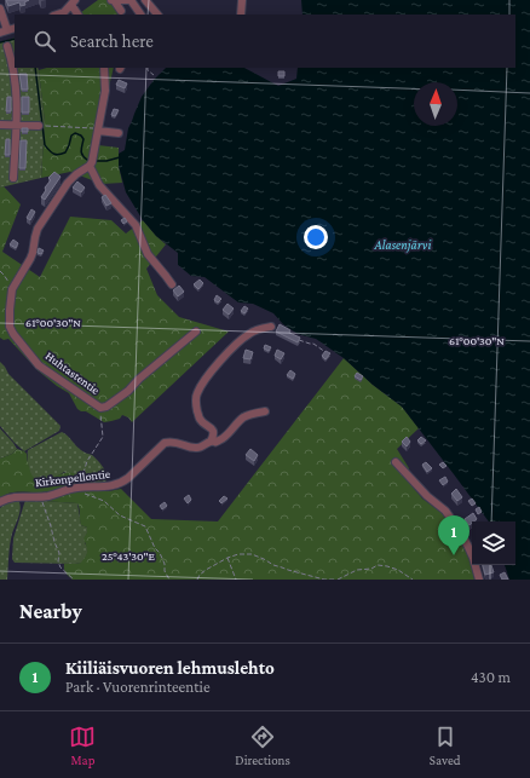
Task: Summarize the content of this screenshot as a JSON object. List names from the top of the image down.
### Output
{
  "streets": {
    "street": ["Huhtastentie", "Kirkonpellontie"]
  },
  "water": ["Alasenjärvi"],
  "north": "top",
  "page": {
    "search": "Search here",
    "pins": "1",
    "heading": "Nearby",
    "list": [
      {
        "mark": "1",
        "name": "Kiiliäisvuoren lehmuslehto",
        "note": "Park · Vuorenrinteentie",
        "value": "430 m"
      }
    ],
    "nav": ["Map", "Directions", "Saved"]
  },
  "coordinates": ["61°00'30\"N", "25°43'30\"E"]
}
